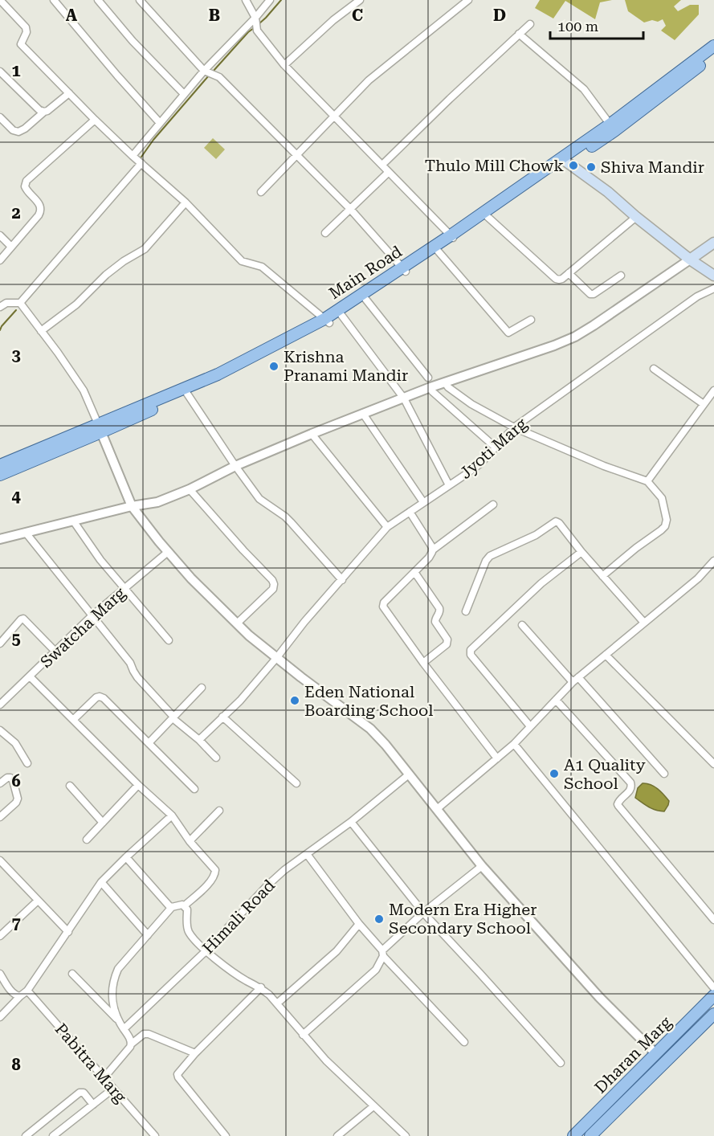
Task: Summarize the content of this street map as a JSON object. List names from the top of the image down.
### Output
{
  "streets": {
    "main road": ["Main Road", "Dharan Marg"],
    "street": [
      "Jyoti Marg",
      "Swatcha Marg",
      "Himali Road",
      "Pabitra Marg"
    ]
  },
  "places": [
    "Thulo Mill Chowk",
    "Shiva Mandir",
    "Krishna Pranami Mandir",
    "Eden National Boarding School",
    "A1 Quality School",
    "Modern Era Higher Secondary School"
  ],
  "scale_bar": "100 m",
  "grid": {
    "columns": [
      "A",
      "B",
      "C",
      "D"
    ],
    "rows": [
      "1",
      "2",
      "3",
      "4",
      "5",
      "6",
      "7",
      "8"
    ]
  }
}
